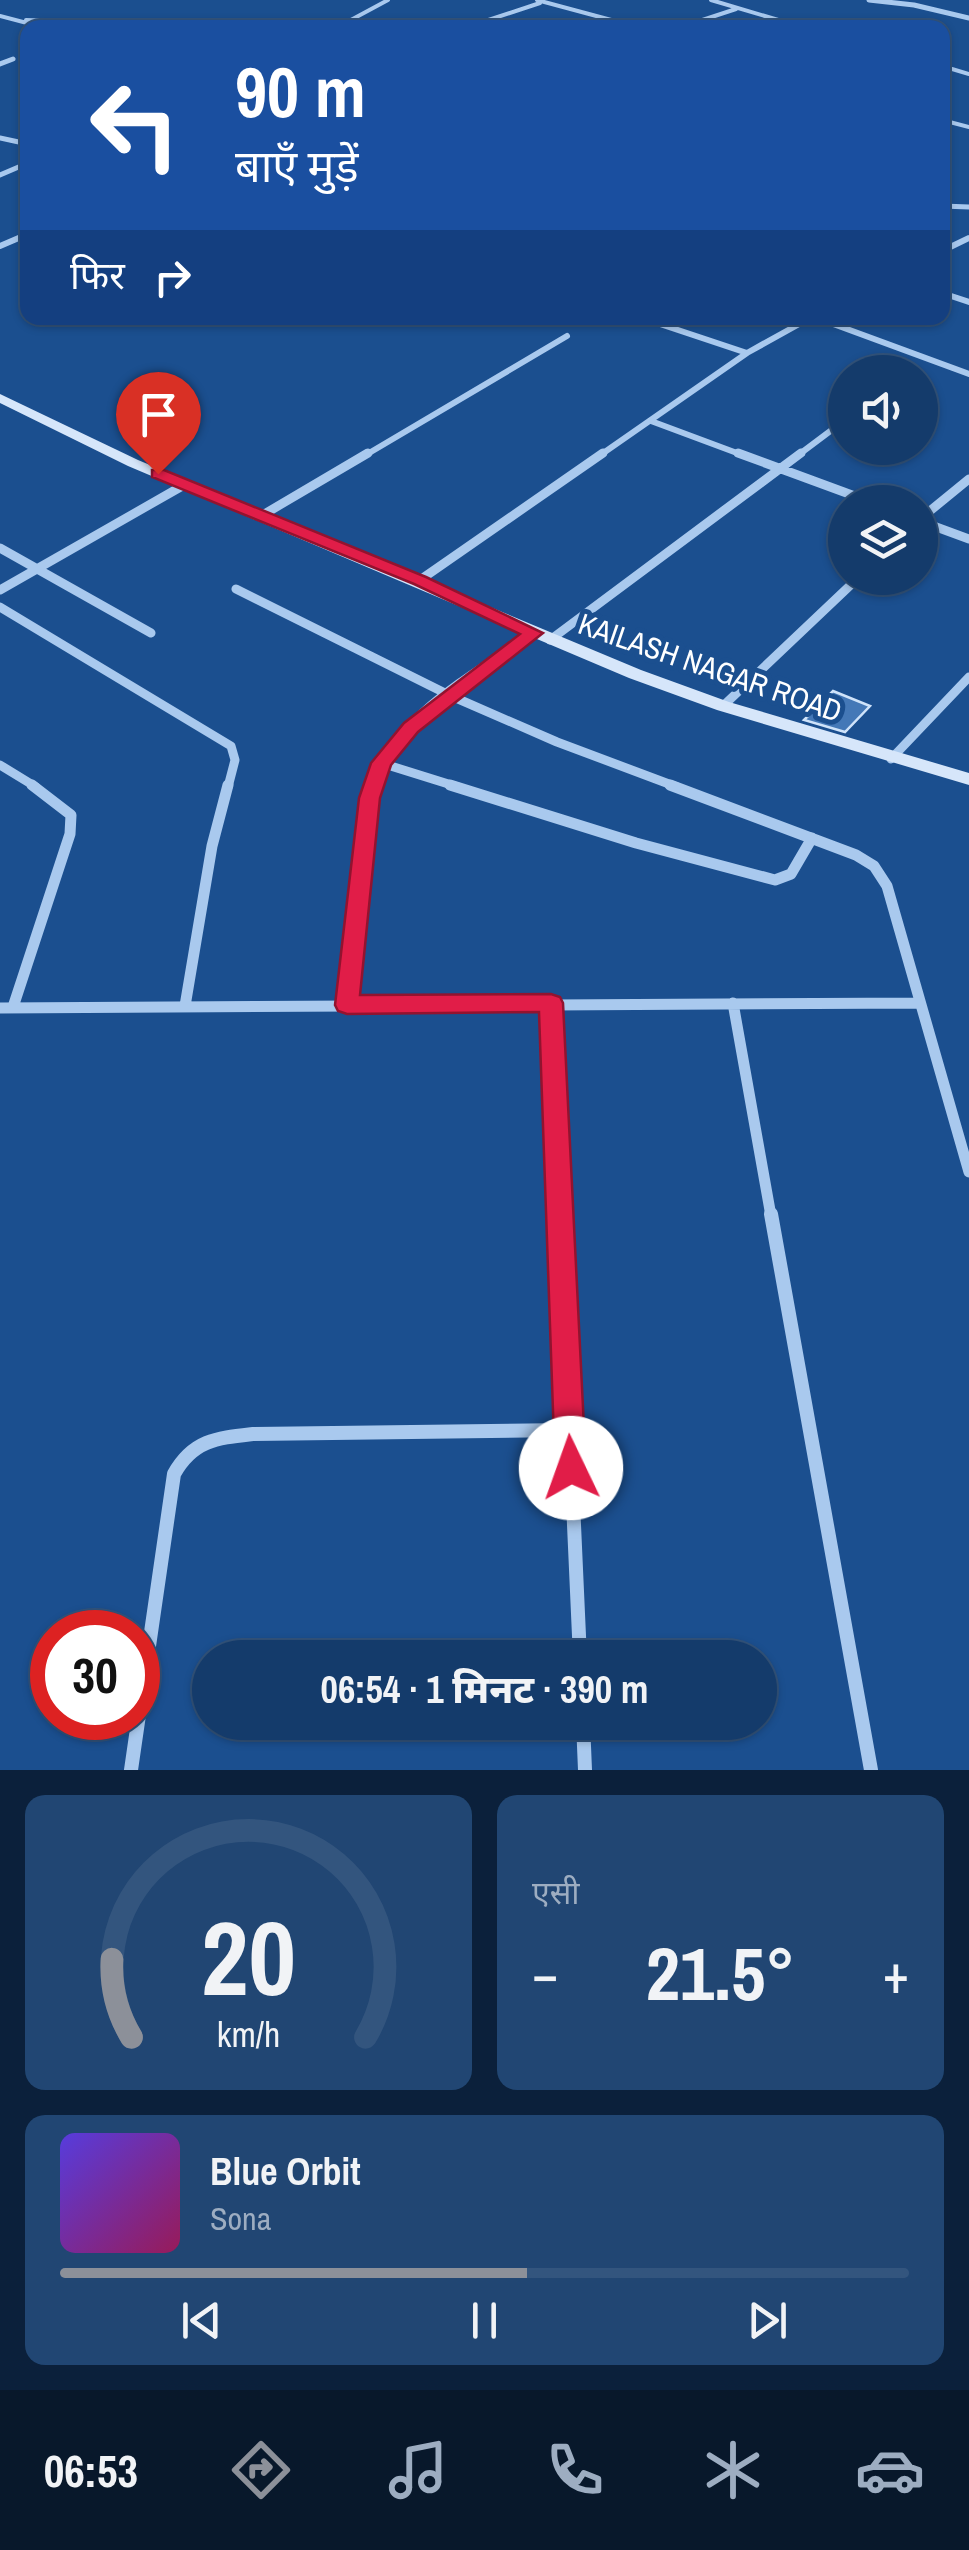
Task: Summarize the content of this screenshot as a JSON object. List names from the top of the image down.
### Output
{
  "streets": {
    "street": ["KAILASH NAGAR ROAD"]
  },
  "page": {
    "turn": ["90 m", "बाएँ मुड़ें"],
    "then": "फिर",
    "limit": "30",
    "trip": "06:54 · 1 मिनट · 390 m",
    "tile": "एसी",
    "heat": ["−", "21.5°", "+"],
    "song": ["Blue Orbit", "Sona"],
    "tabs": "06:53",
    "gauge": ["20", "km/h"]
  }
}
